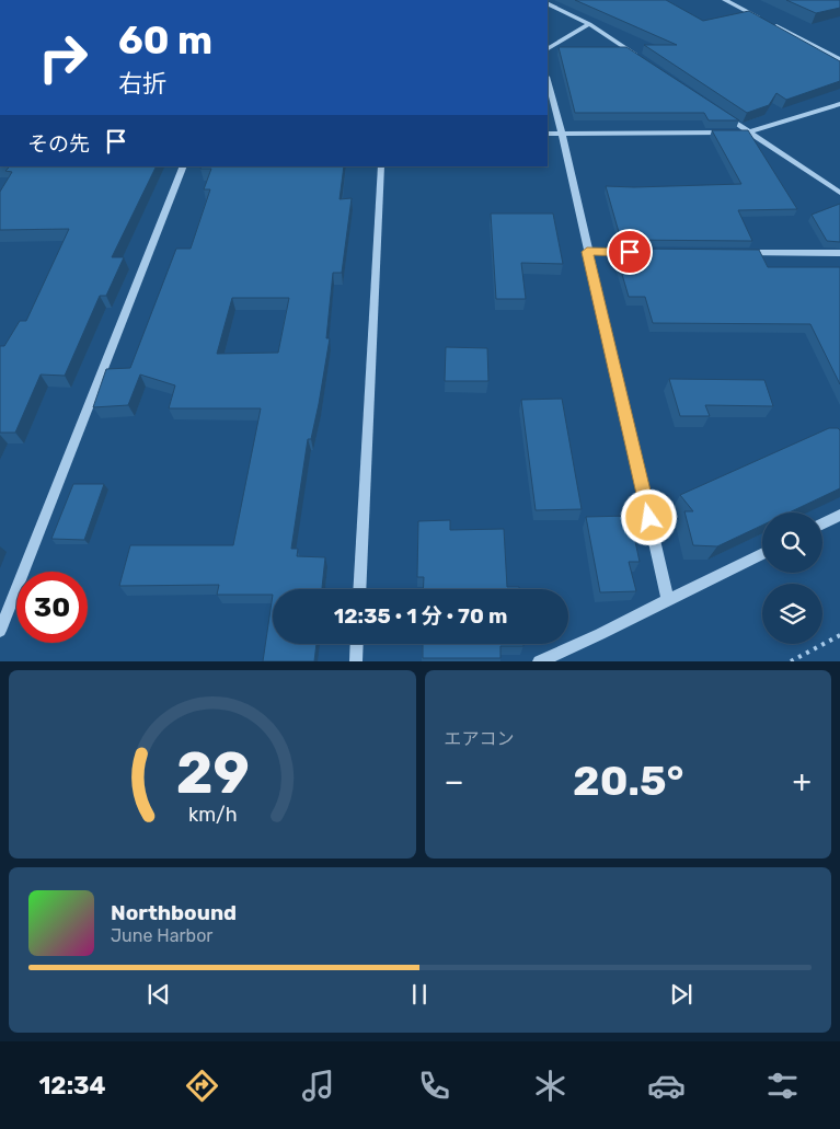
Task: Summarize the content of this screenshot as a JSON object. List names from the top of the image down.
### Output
{
  "page": {
    "turn": ["60 m", "右折"],
    "then": "その先",
    "limit": "30",
    "trip": "12:35 · 1 分 · 70 m",
    "tile": "エアコン",
    "heat": ["−", "20.5°", "+"],
    "song": ["Northbound", "June Harbor"],
    "tabs": "12:34",
    "gauge": ["29", "km/h"]
  }
}
